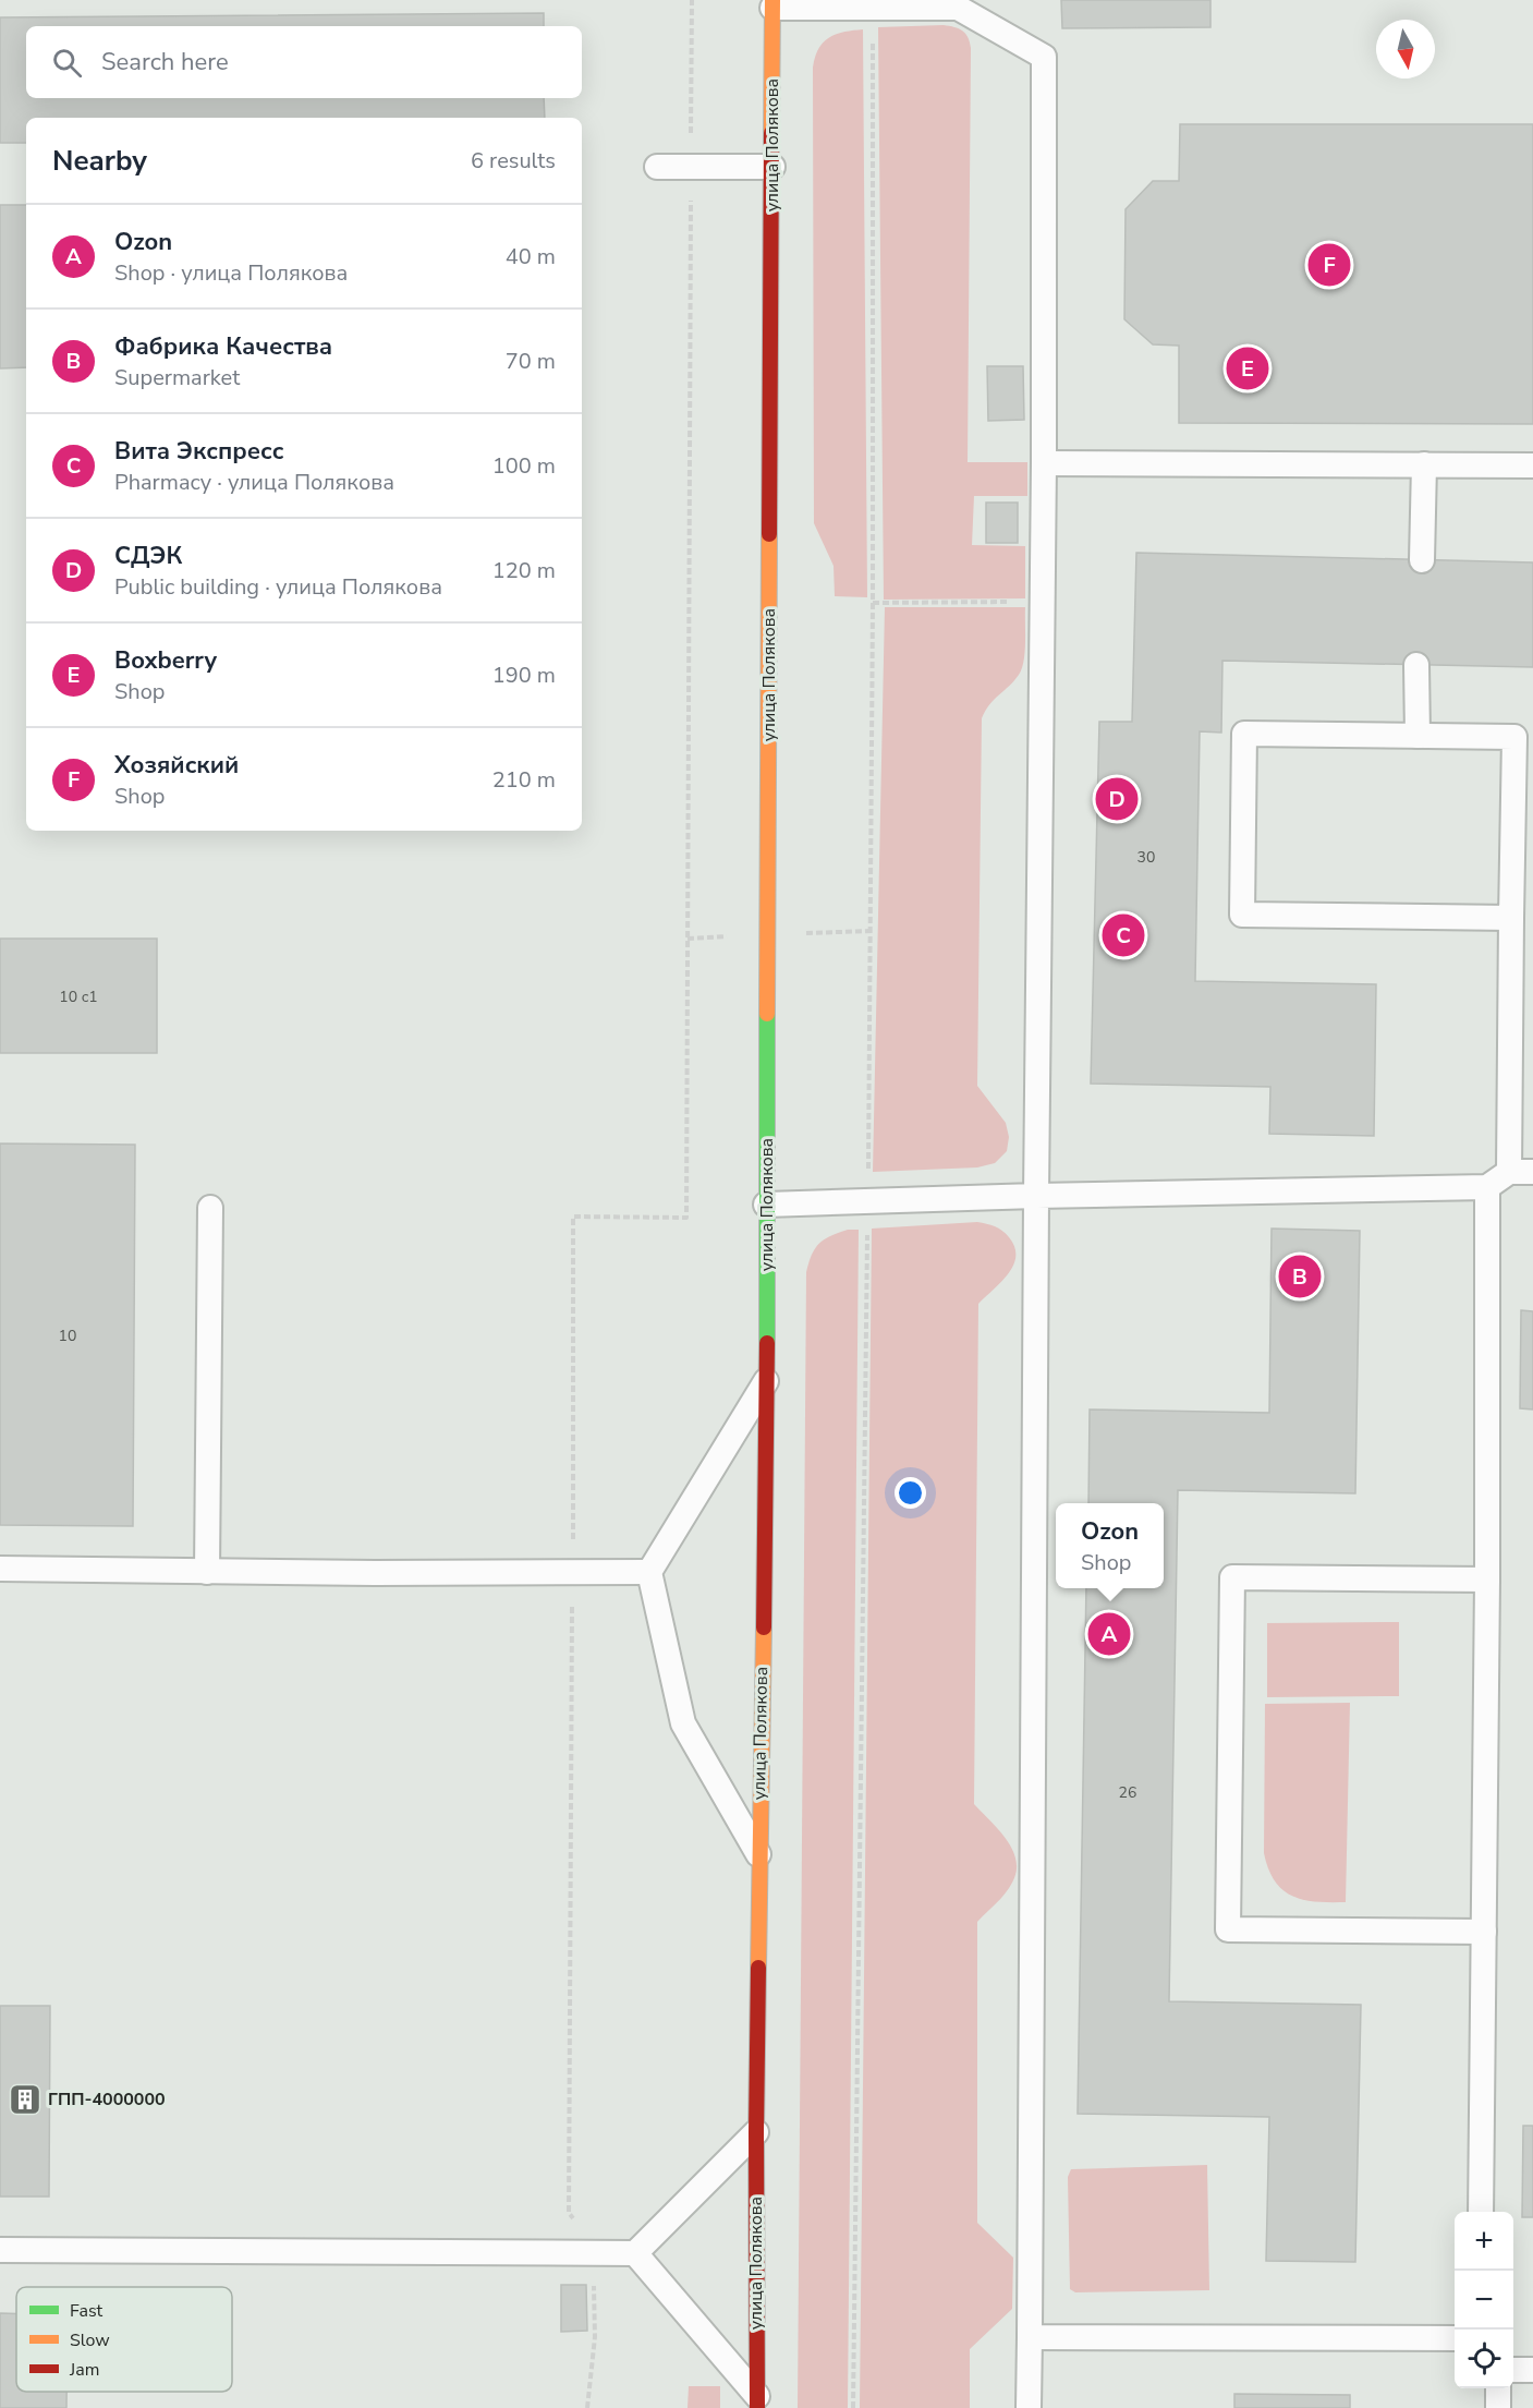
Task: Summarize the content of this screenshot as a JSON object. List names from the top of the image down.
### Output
{
  "streets": {
    "main road": ["улица Полякова"]
  },
  "places": {
    "building": ["ГПП-4000000"]
  },
  "house_numbers": [
    "30",
    "10 с1",
    "10",
    "26"
  ],
  "legend": ["Fast", "Slow", "Jam"],
  "north": "bottom",
  "page": {
    "search": "Search here",
    "heading": ["Nearby", "6 results"],
    "list": [
      {
        "mark": "A",
        "name": "Ozon",
        "note": "Shop · улица Полякова",
        "value": "40 m"
      },
      {
        "mark": "B",
        "name": "Фабрика Качества",
        "note": "Supermarket",
        "value": "70 m"
      },
      {
        "mark": "C",
        "name": "Вита Экспресс",
        "note": "Pharmacy · улица Полякова",
        "value": "100 m"
      },
      {
        "mark": "D",
        "name": "СДЭК",
        "note": "Public building · улица Полякова",
        "value": "120 m"
      },
      {
        "mark": "E",
        "name": "Boxberry",
        "note": "Shop",
        "value": "190 m"
      },
      {
        "mark": "F",
        "name": "Хозяйский",
        "note": "Shop",
        "value": "210 m"
      }
    ],
    "pins": [
      "F",
      "E",
      "D",
      "C",
      "B",
      "A"
    ],
    "popup": ["Ozon", "Shop"],
    "map_buttons": ["+", "−"]
  }
}
